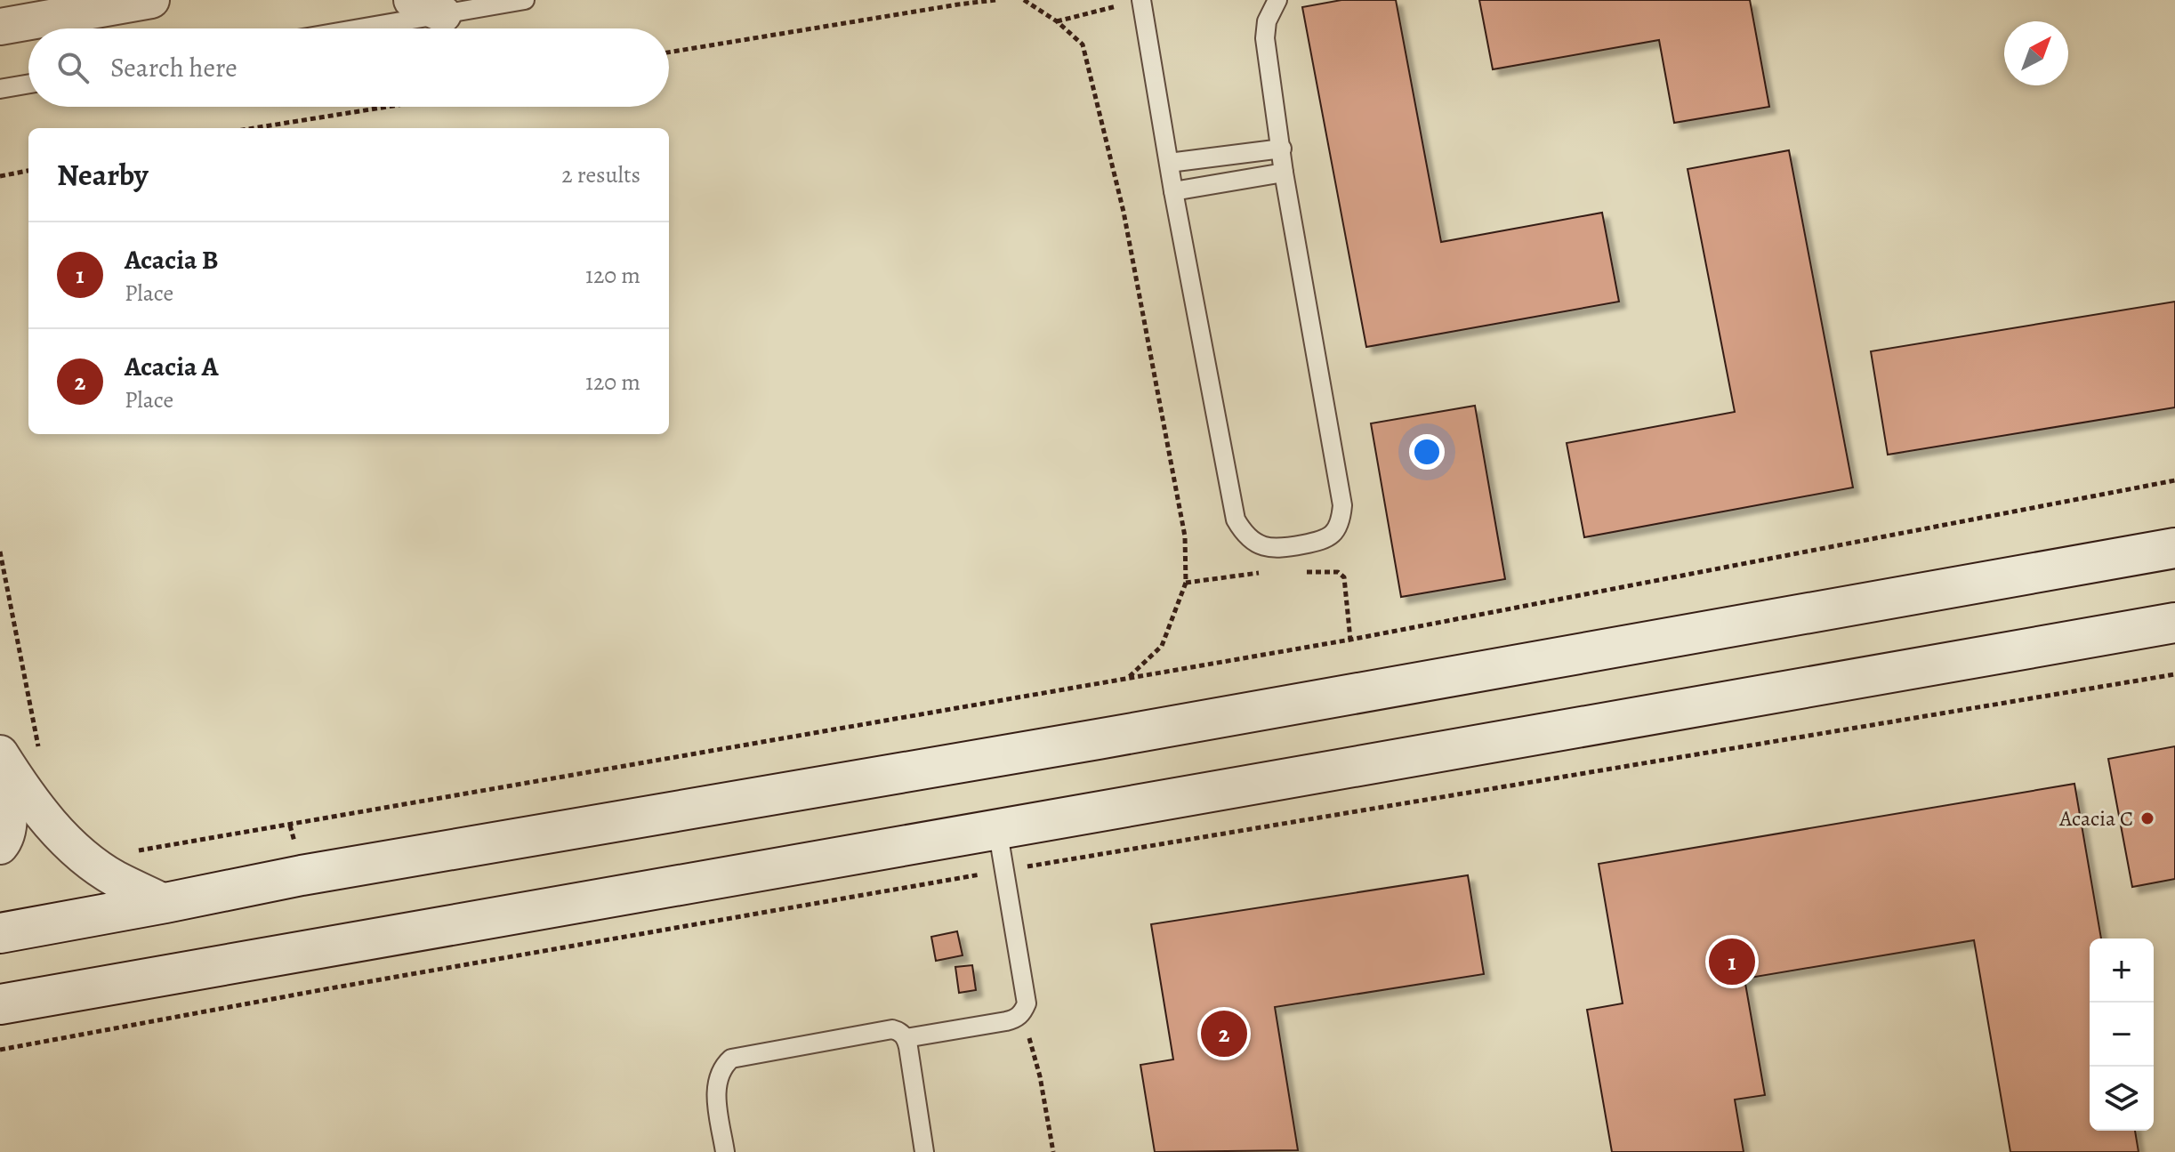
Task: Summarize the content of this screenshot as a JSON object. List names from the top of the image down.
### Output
{
  "places": ["Acacia C"],
  "north": "top right",
  "page": {
    "search": "Search here",
    "heading": ["Nearby", "2 results"],
    "list": [
      {
        "mark": "1",
        "name": "Acacia B",
        "note": "Place",
        "value": "120 m"
      },
      {
        "mark": "2",
        "name": "Acacia A",
        "note": "Place",
        "value": "120 m"
      }
    ],
    "pins": ["1", "2"],
    "map_buttons": ["+", "−"]
  }
}
